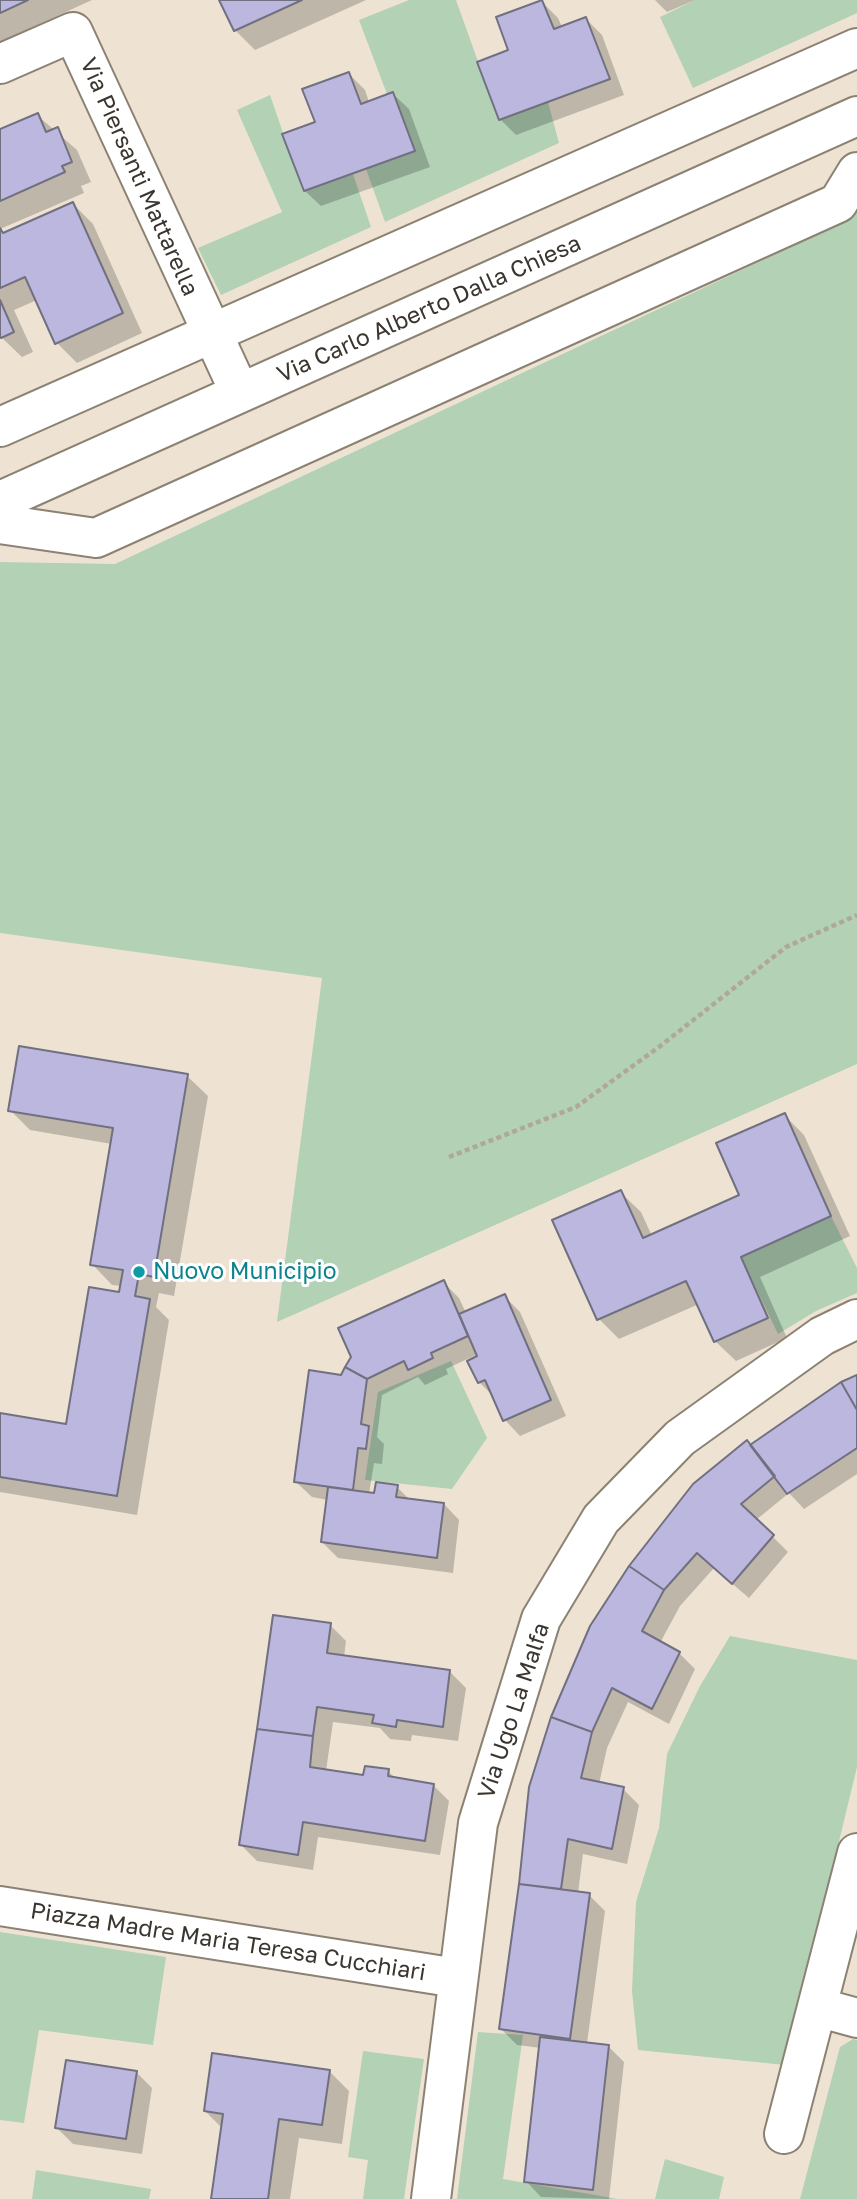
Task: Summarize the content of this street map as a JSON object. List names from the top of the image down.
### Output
{
  "streets": {
    "street": [
      "Via Piersanti Mattarella",
      "Via Carlo Alberto Dalla Chiesa",
      "Via Ugo La Malfa",
      "Piazza Madre Maria Teresa Cucchiari"
    ]
  },
  "crossings": [
    ["Via Piersanti Mattarella", "Via Carlo Alberto Dalla Chiesa"],
    ["Via Ugo La Malfa", "Piazza Madre Maria Teresa Cucchiari"]
  ],
  "places": ["Nuovo Municipio"]
}
